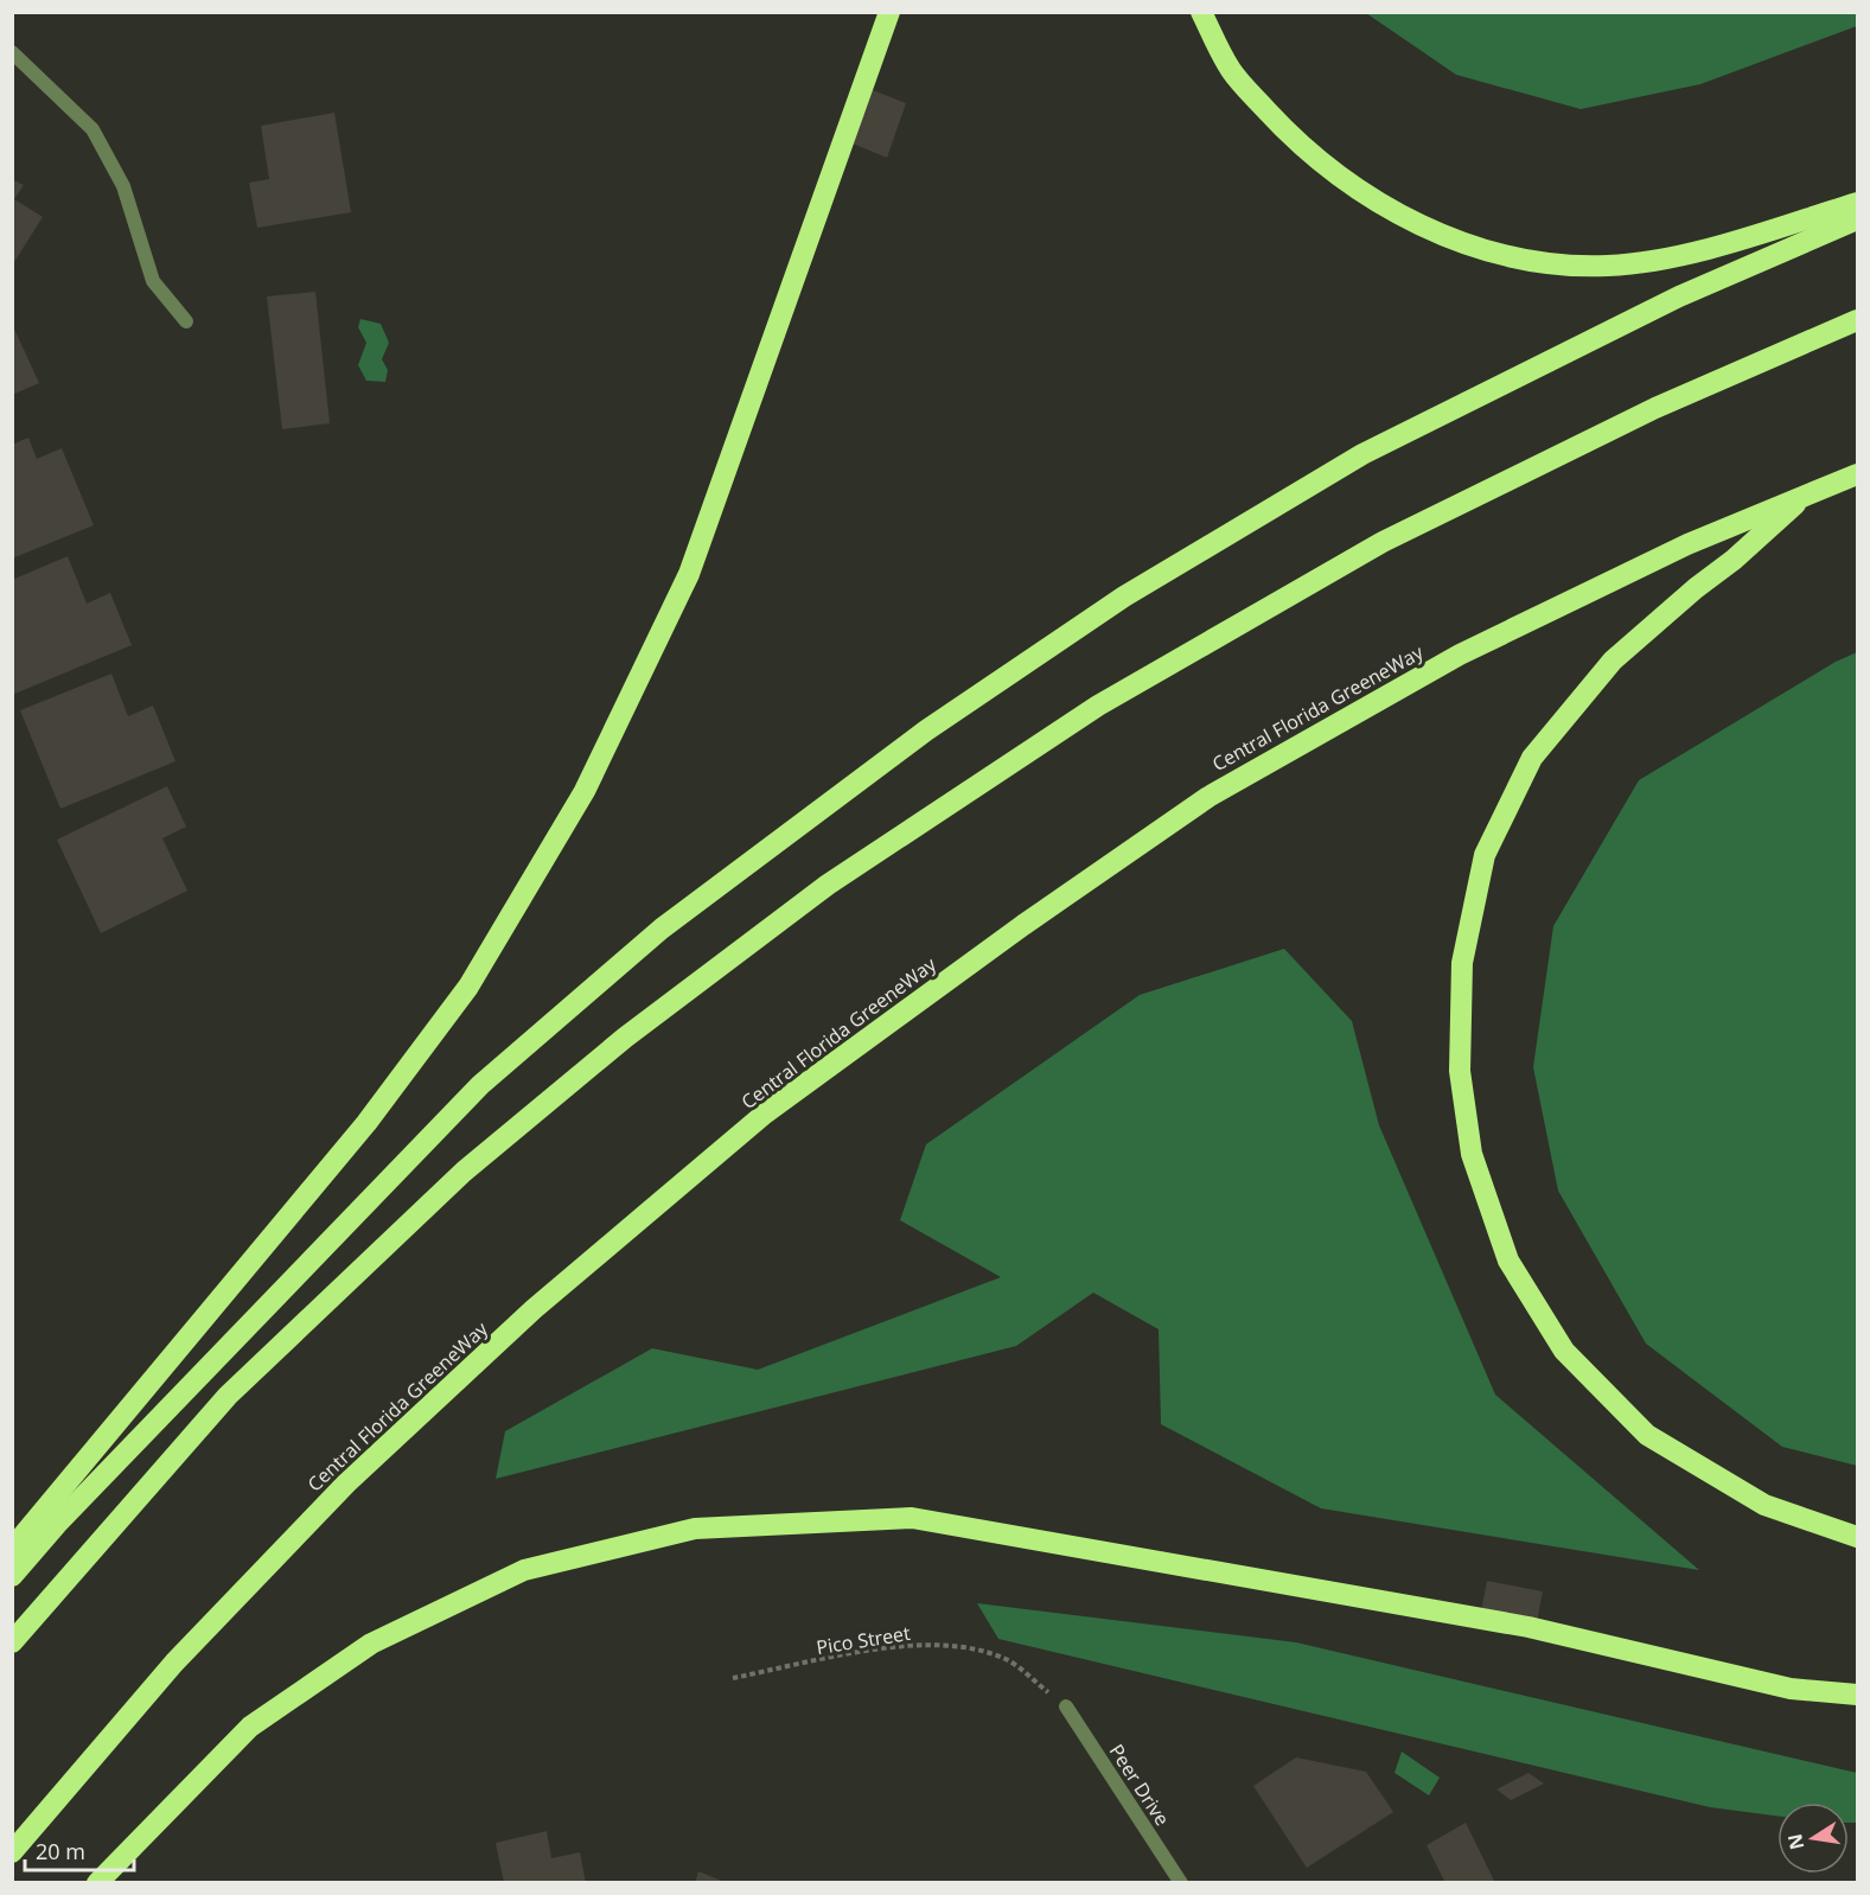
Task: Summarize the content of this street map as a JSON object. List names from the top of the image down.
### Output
{
  "streets": {
    "highway": ["Central Florida GreeneWay"],
    "street": ["Peer Drive"],
    "path": ["Pico Street"]
  },
  "crossings": [
    ["Pico Street", "Peer Drive"]
  ],
  "scale_bar": "20 m",
  "north": "left"
}
